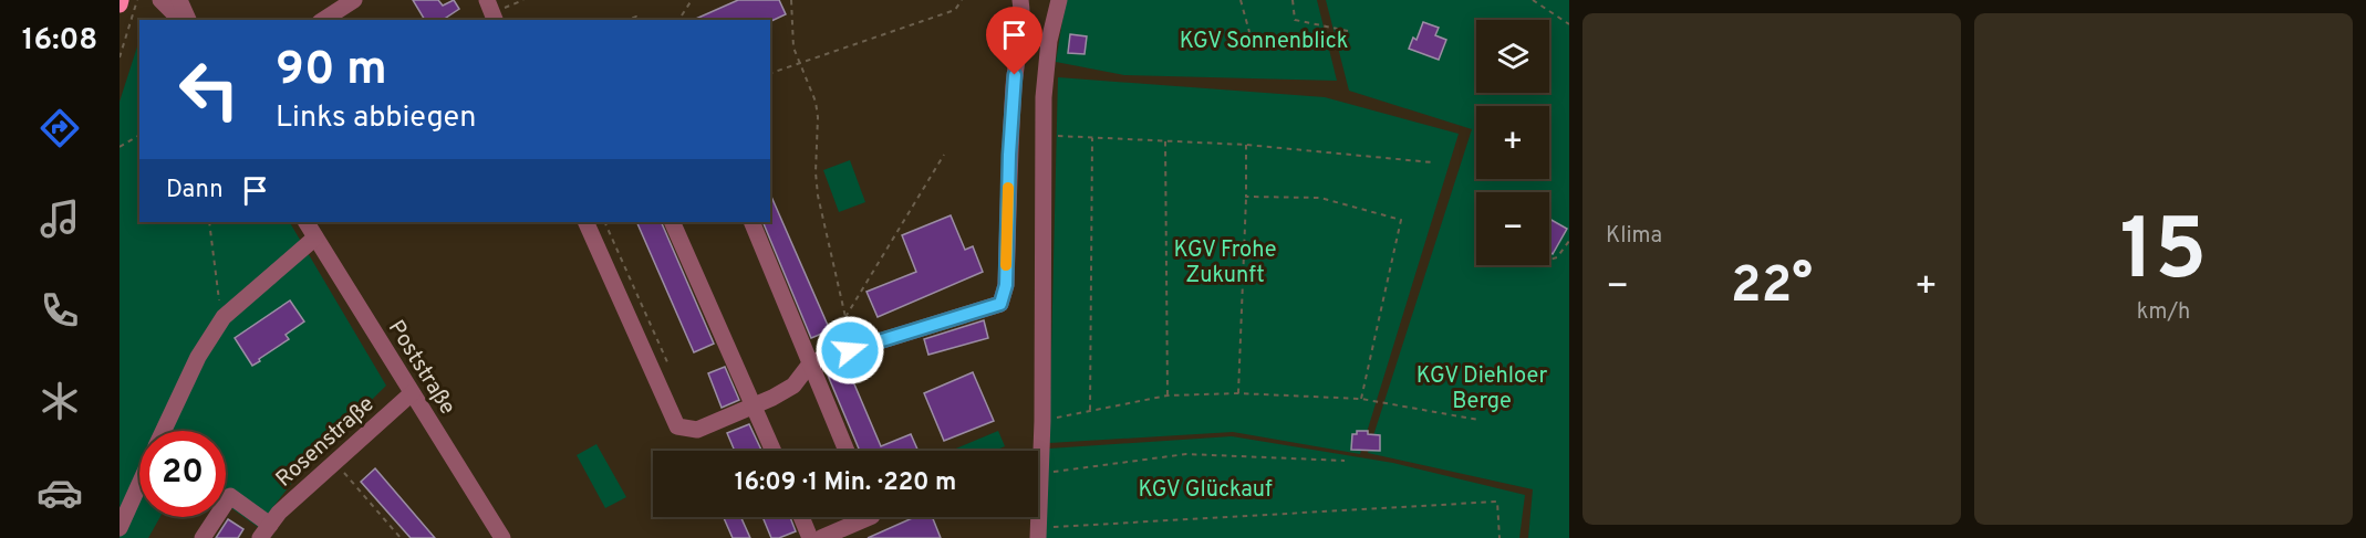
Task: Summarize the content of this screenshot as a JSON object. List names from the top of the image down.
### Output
{
  "streets": {
    "street": ["Poststraße", "Rosenstraße"]
  },
  "crossings": [
    ["Poststraße", "Rosenstraße"]
  ],
  "parks": [
    "KGV Sonnenblick",
    "KGV Frohe Zukunft",
    "KGV Diehloer Berge",
    "KGV Glückauf"
  ],
  "page": {
    "tabs": "16:08",
    "tile": [
      "Klima",
      ["15", "km/h"]
    ],
    "map_buttons": ["+", "−"],
    "turn": ["90 m", "Links abbiegen"],
    "then": "Dann",
    "heat": ["−", "22°", "+"],
    "limit": "20",
    "trip": "16:09 · 1 Min. · 220 m"
  }
}
